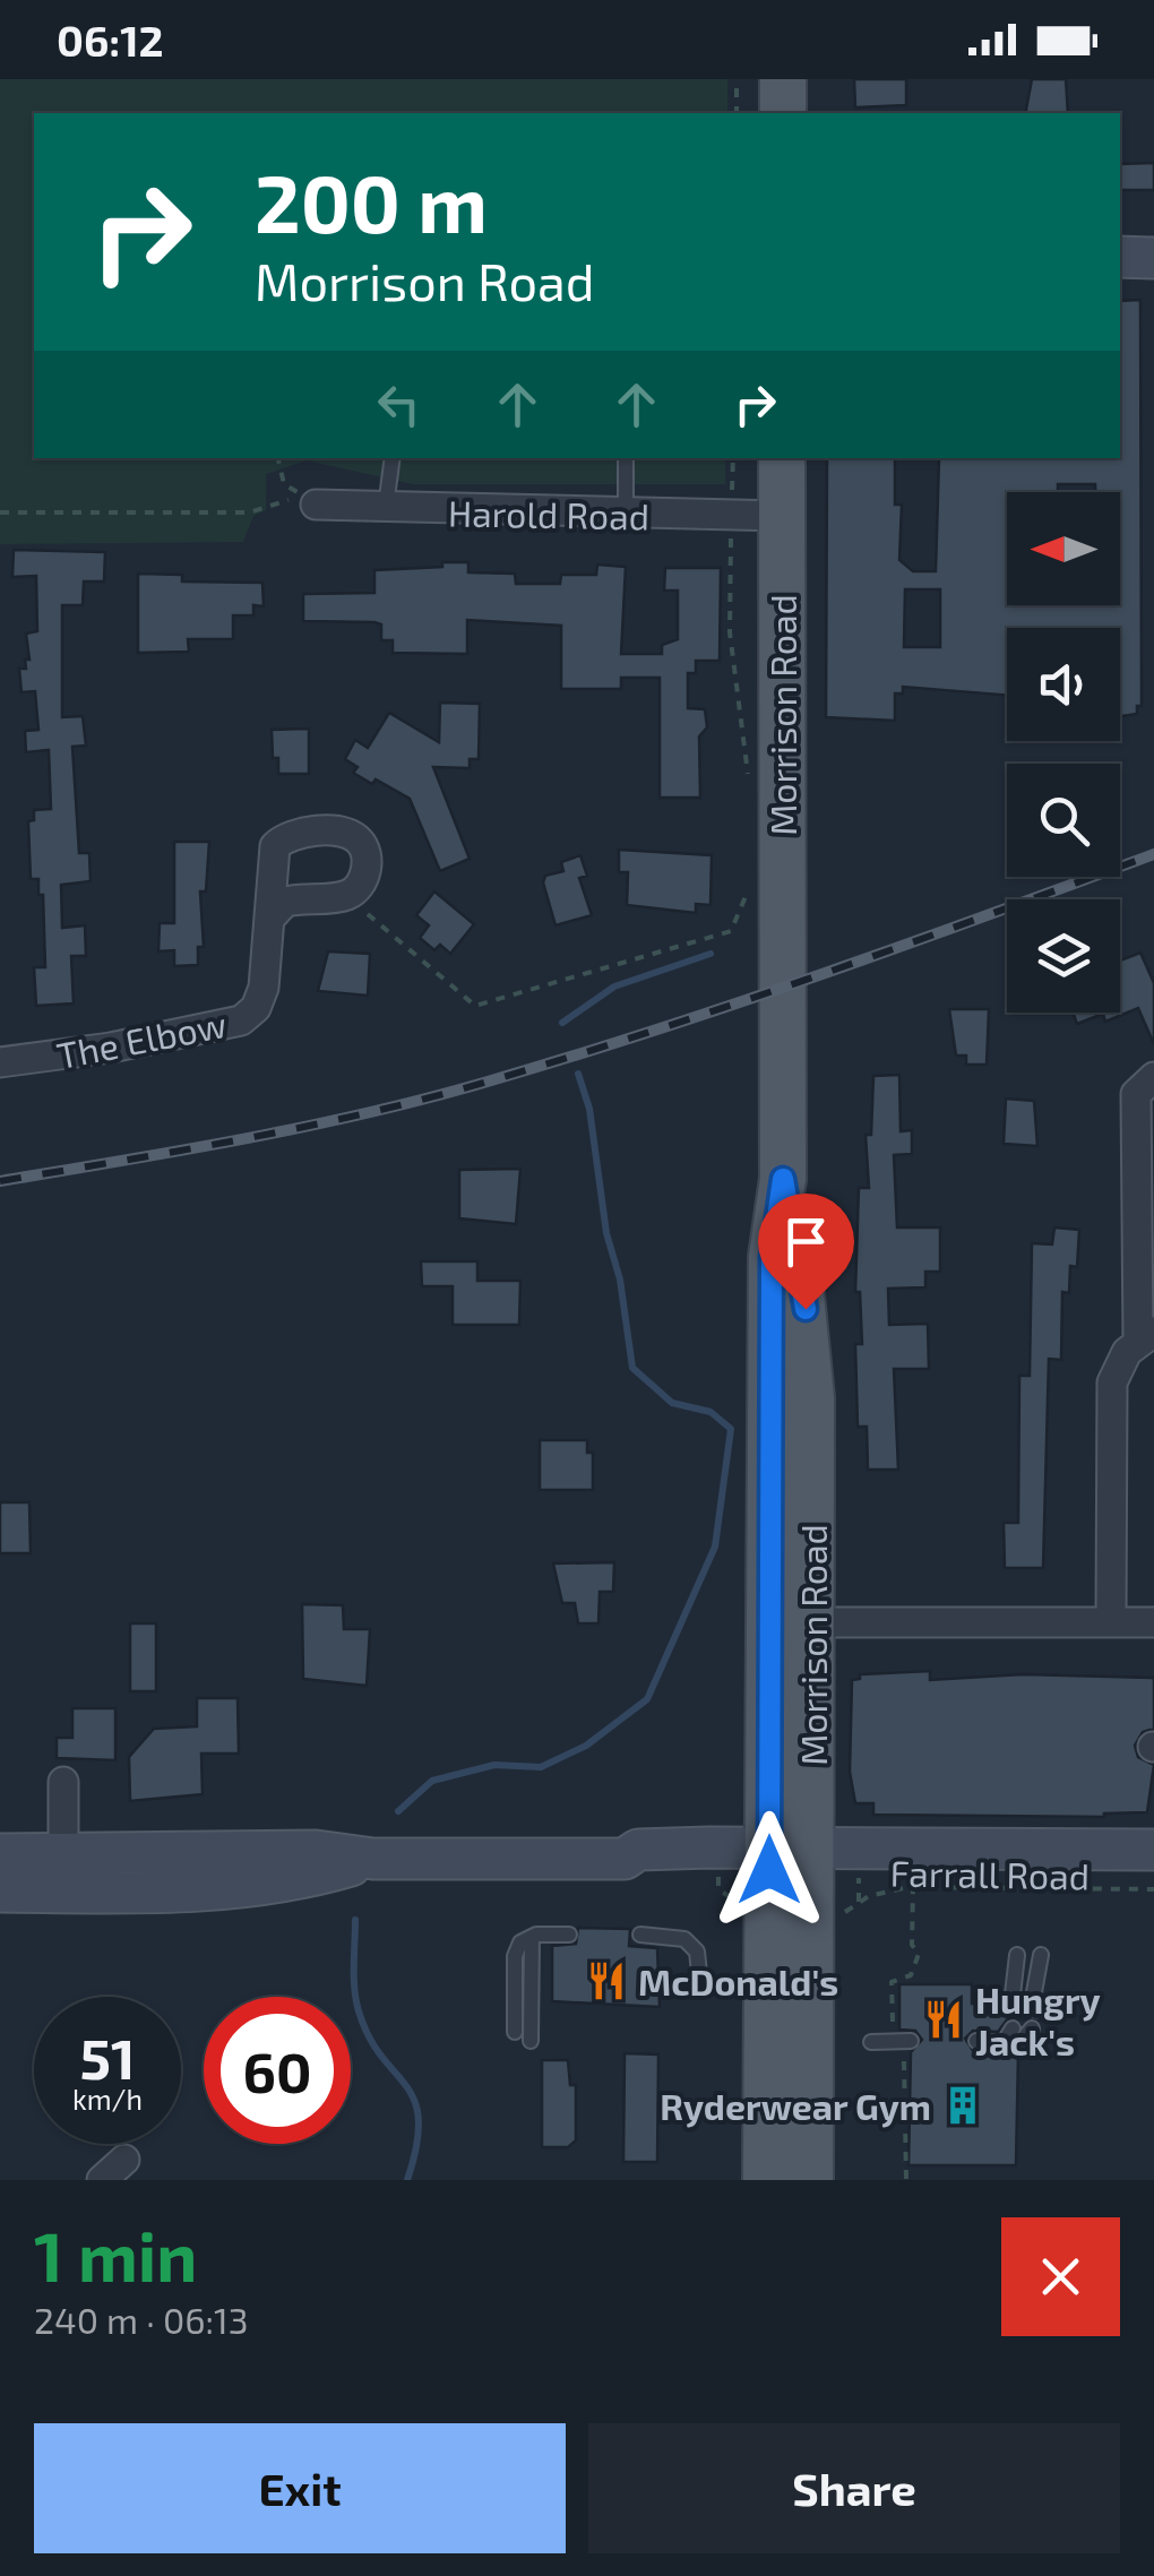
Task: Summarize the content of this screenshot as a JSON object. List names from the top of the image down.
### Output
{
  "streets": {
    "main road": ["Morrison Road", "Farrall Road"],
    "street": ["Harold Road", "The Elbow"]
  },
  "crossings": [
    ["Harold Road", "Morrison Road"],
    ["Morrison Road", "Farrall Road"]
  ],
  "places": {
    "restaurant": ["McDonald's", "Hungry Jack's"],
    "building": ["Ryderwear Gym"]
  },
  "north": "left",
  "page": {
    "status": "06:12",
    "turn": ["200 m", "Morrison Road"],
    "speed": "51 km/h",
    "limit": "60",
    "heading": ["1 min", "240 m · 06:13"],
    "buttons": ["Exit", "Share"]
  }
}
